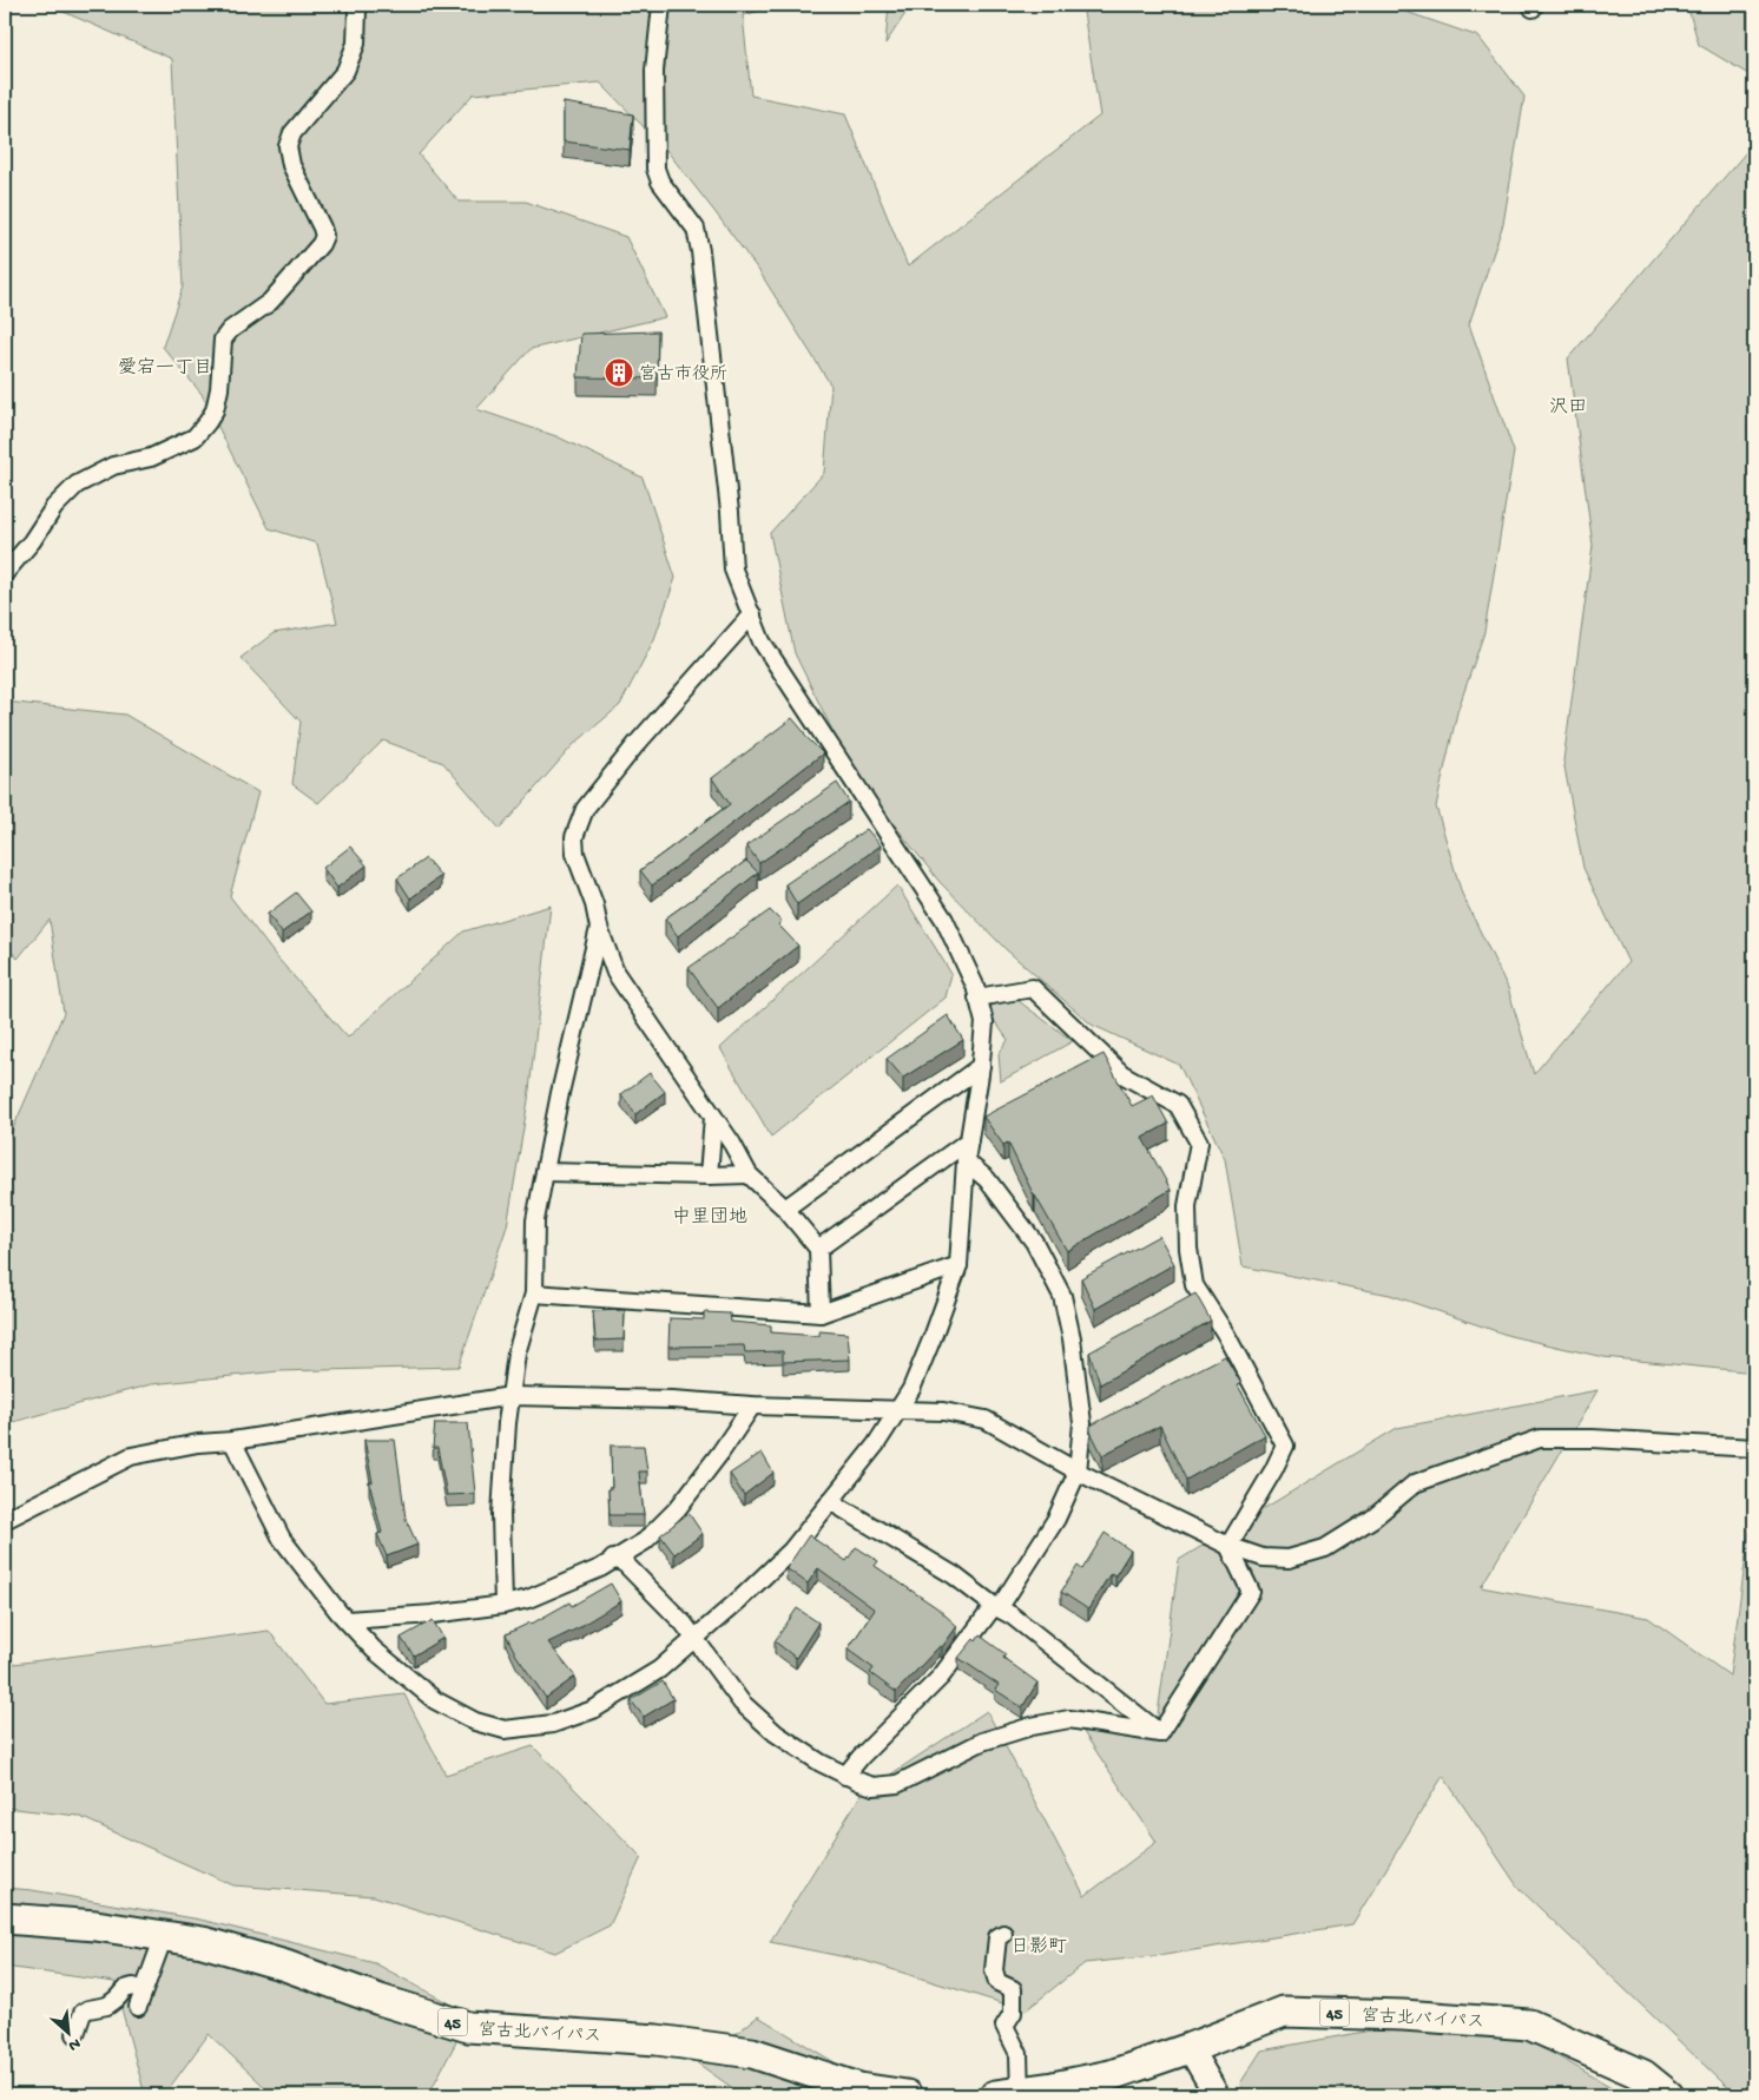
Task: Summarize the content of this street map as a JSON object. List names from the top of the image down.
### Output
{
  "streets": {
    "highway": ["45", "宮古北バイパス"]
  },
  "districts": [
    "愛宕一丁目",
    "沢田",
    "中里団地",
    "日影町"
  ],
  "places": {
    "building": ["宮古市役所"]
  },
  "north": "bottom right"
}
